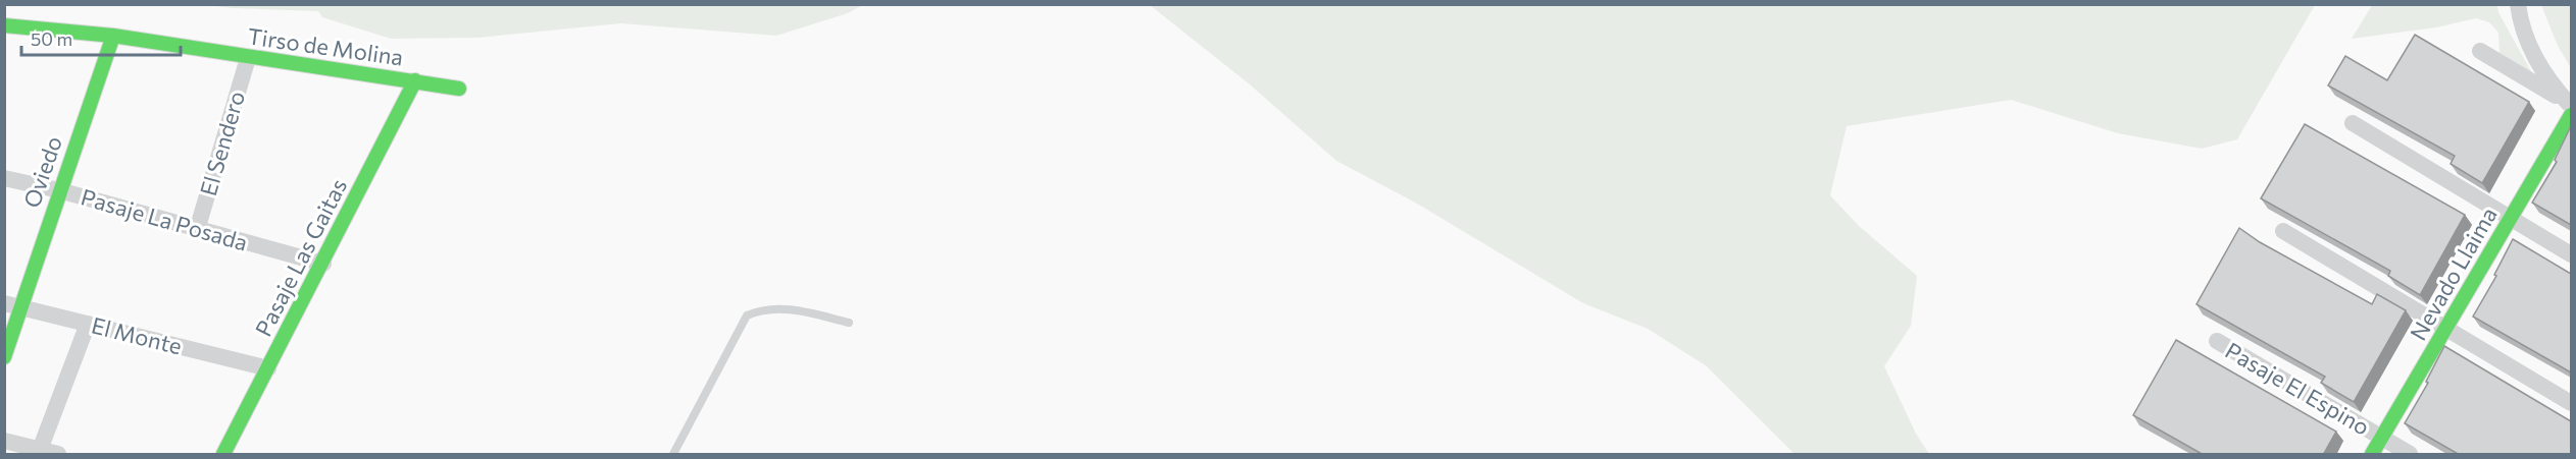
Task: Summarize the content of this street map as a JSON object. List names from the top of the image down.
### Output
{
  "streets": {
    "street": [
      "Tirso de Molina",
      "El Sendero",
      "Oviedo",
      "Pasaje La Posada",
      "Pasaje Las Gaitas",
      "Nevado Llaima",
      "El Monte",
      "Pasaje El Espino"
    ]
  },
  "crossings": [
    ["Tirso de Molina", "El Sendero"],
    ["Tirso de Molina", "Oviedo"],
    ["Tirso de Molina", "Pasaje Las Gaitas"],
    ["El Sendero", "Pasaje La Posada"],
    ["Oviedo", "Pasaje La Posada"],
    ["Oviedo", "El Monte"],
    ["Pasaje La Posada", "Pasaje Las Gaitas"],
    ["Pasaje Las Gaitas", "El Monte"],
    ["Nevado Llaima", "Pasaje El Espino"]
  ],
  "scale_bar": "50 m"
}
